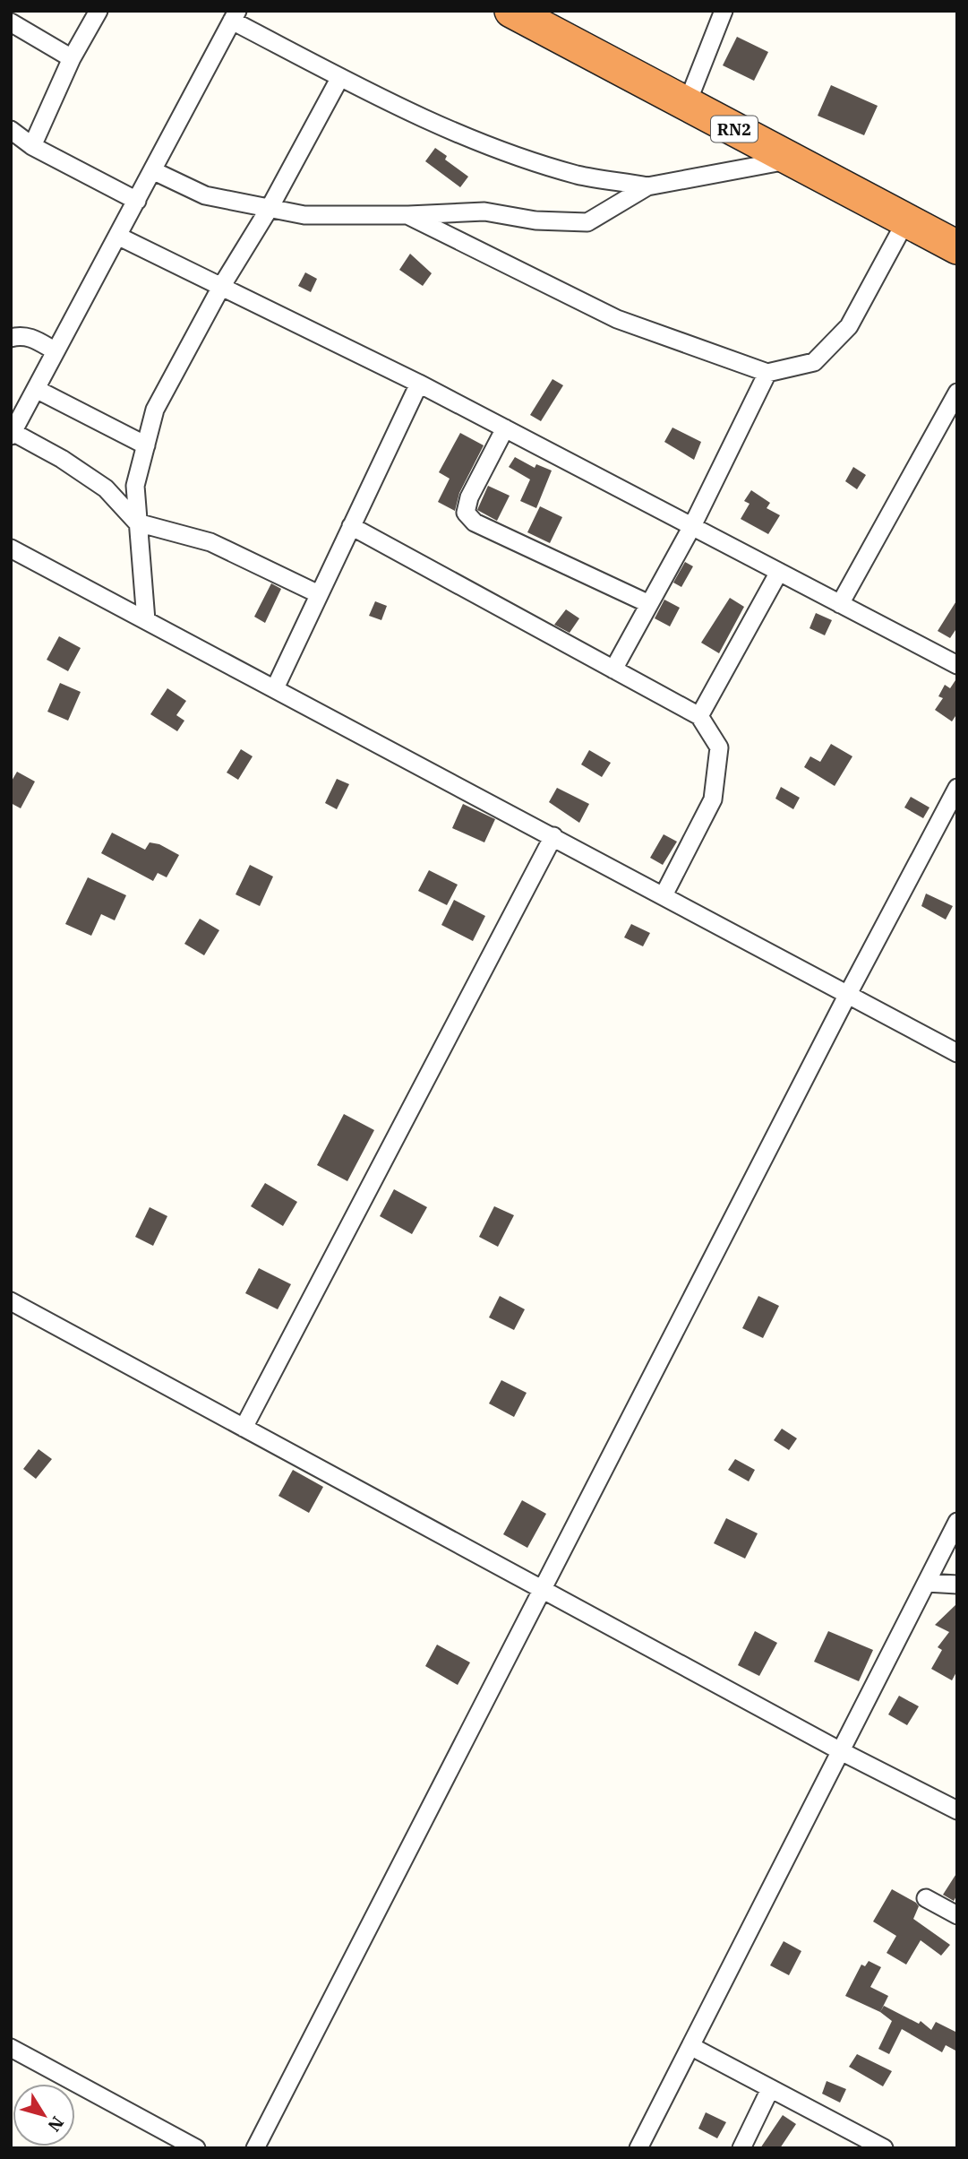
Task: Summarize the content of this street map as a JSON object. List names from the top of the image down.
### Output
{
  "streets": {
    "highway": ["RN2"]
  },
  "north": "bottom right"
}
